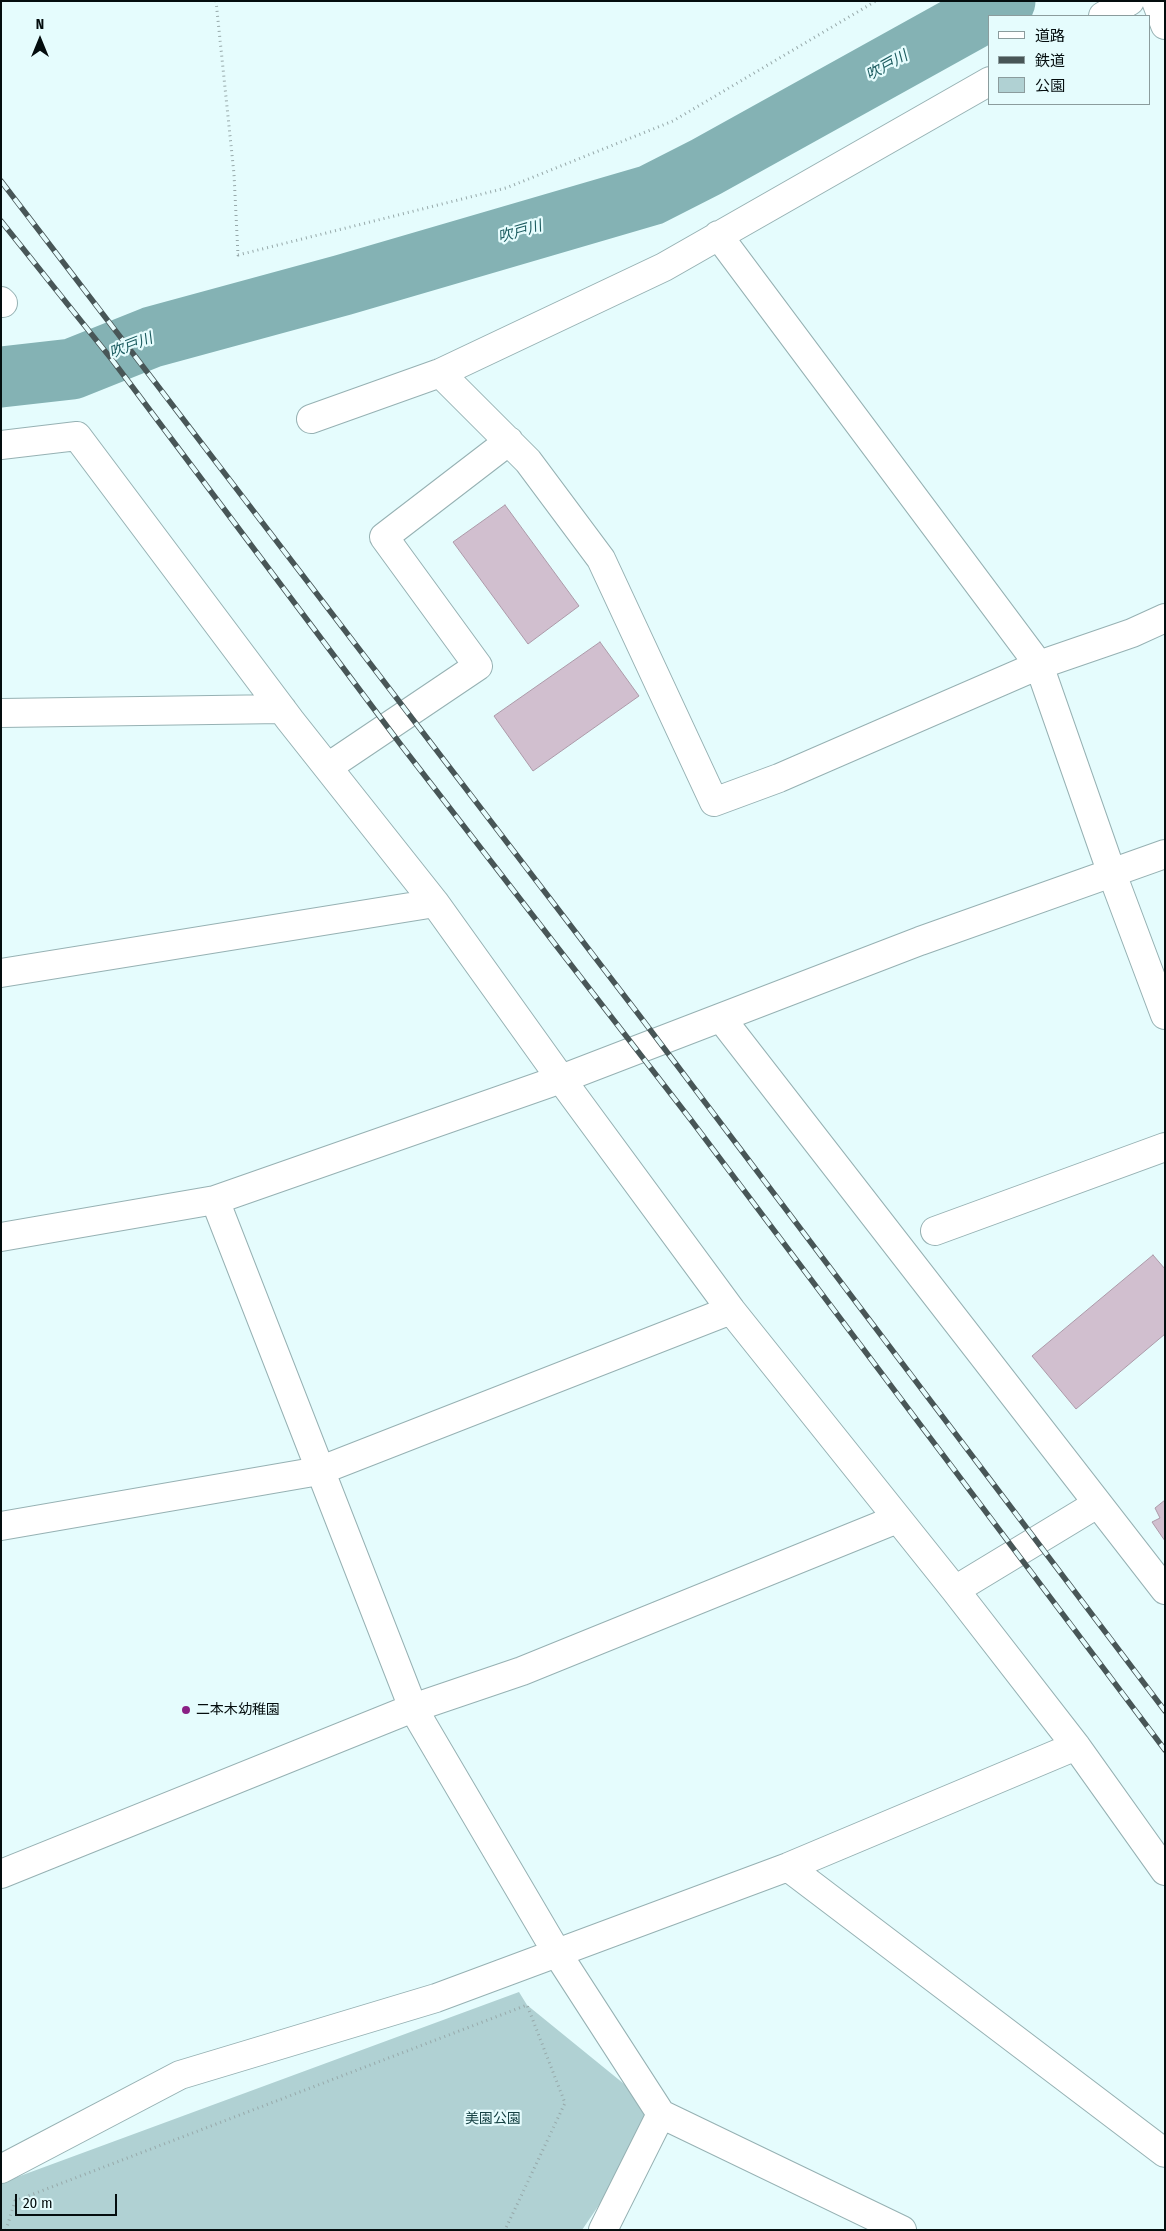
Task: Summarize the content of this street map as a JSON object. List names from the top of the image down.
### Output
{
  "water": ["吹戸川"],
  "parks": ["美園公園"],
  "places": ["二本木幼稚園"],
  "legend": ["道路", "鉄道", "公園"],
  "scale_bar": "20 m",
  "north": "top"
}
